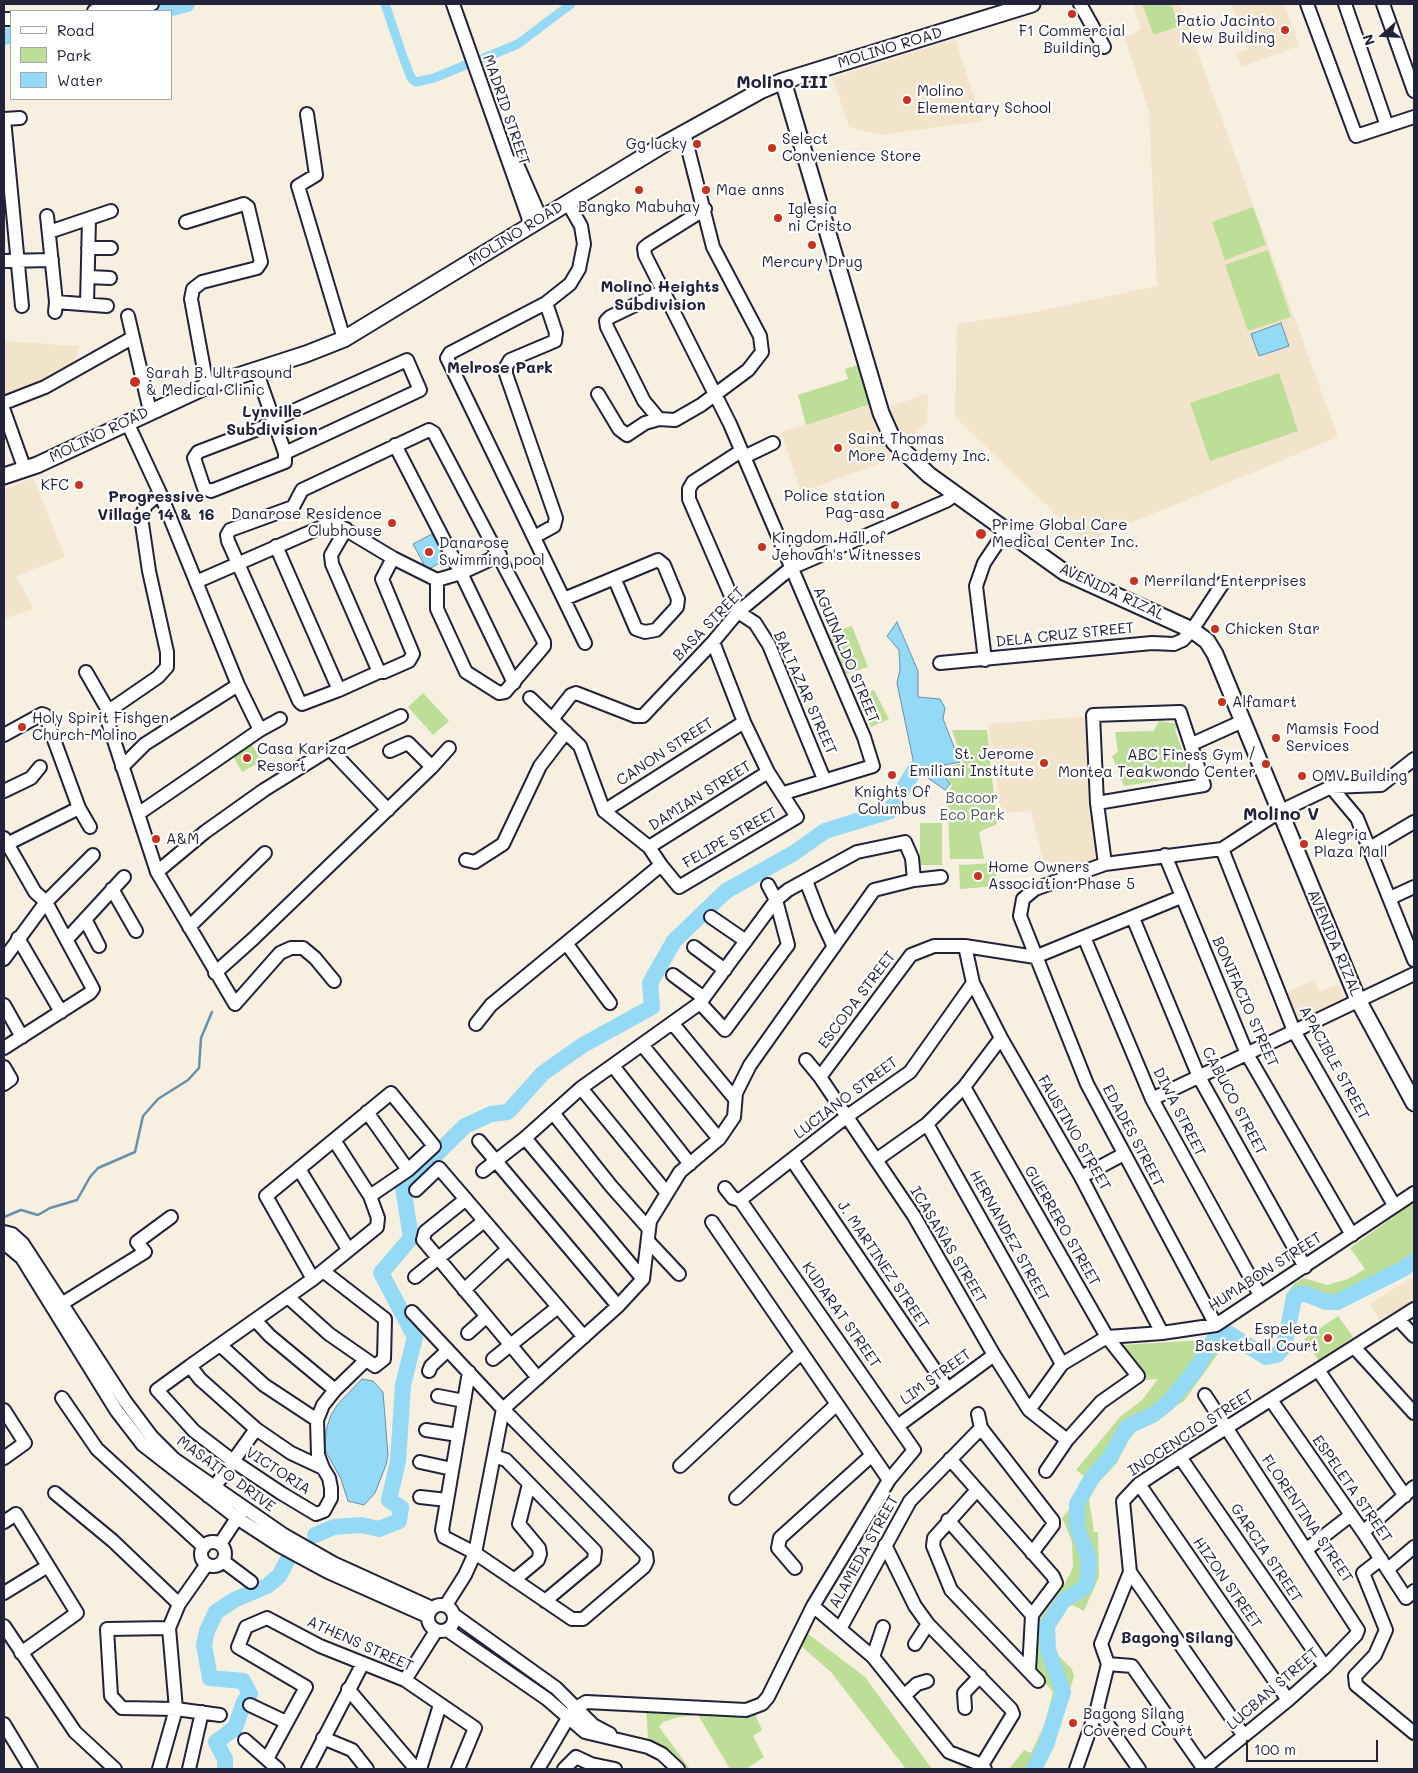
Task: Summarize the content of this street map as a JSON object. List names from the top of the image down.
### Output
{
  "streets": {
    "main road": ["MOLINO ROAD", "AVENIDA RIZAL"],
    "street": [
      "MADRID STREET",
      "BASA STREET",
      "DELA CRUZ STREET",
      "AGUINALDO STREET",
      "BALTAZAR STREET",
      "CANON STREET",
      "DAMIAN STREET",
      "FELIPE STREET",
      "ESCODA STREET",
      "BONIFACIO STREET",
      "APACIBLE STREET",
      "LUCIANO STREET",
      "CABUCO STREET",
      "DIWA STREET",
      "FAUSTINO STREET",
      "EDADES STREET",
      "GUERRERO STREET",
      "HERNANDEZ STREET",
      "ICASAÑAS STREET",
      "J. MARTINEZ STREET",
      "HUMABON STREET",
      "KUDARAT STREET",
      "LIM STREET",
      "INOCENCIO STREET",
      "VICTORIA",
      "MASAITO DRIVE",
      "ESPELETA STREET",
      "FLORENTINA STREET",
      "ALAMEDA STREET",
      "GARCIA STREET",
      "HIZON STREET",
      "ATHENS STREET",
      "LUCBAN STREET"
    ]
  },
  "crossings": [
    ["MOLINO ROAD", "MADRID STREET"],
    ["MOLINO ROAD", "AVENIDA RIZAL"],
    ["AVENIDA RIZAL", "BASA STREET"],
    ["AVENIDA RIZAL", "DELA CRUZ STREET"],
    ["BASA STREET", "AGUINALDO STREET"],
    ["BASA STREET", "BALTAZAR STREET"],
    ["AGUINALDO STREET", "BALTAZAR STREET"],
    ["ESCODA STREET", "FAUSTINO STREET"],
    ["ESCODA STREET", "EDADES STREET"],
    ["ESCODA STREET", "ICASAÑAS STREET"],
    ["BONIFACIO STREET", "EDADES STREET"],
    ["BONIFACIO STREET", "HUMABON STREET"],
    ["APACIBLE STREET", "EDADES STREET"],
    ["APACIBLE STREET", "HUMABON STREET"],
    ["LUCIANO STREET", "FAUSTINO STREET"],
    ["LUCIANO STREET", "ICASAÑAS STREET"],
    ["LUCIANO STREET", "J. MARTINEZ STREET"],
    ["LUCIANO STREET", "KUDARAT STREET"],
    ["CABUCO STREET", "HUMABON STREET"],
    ["DIWA STREET", "HUMABON STREET"],
    ["FAUSTINO STREET", "HUMABON STREET"],
    ["EDADES STREET", "HUMABON STREET"],
    ["GUERRERO STREET", "ICASAÑAS STREET"],
    ["GUERRERO STREET", "HUMABON STREET"],
    ["HERNANDEZ STREET", "HUMABON STREET"],
    ["ICASAÑAS STREET", "HUMABON STREET"],
    ["ICASAÑAS STREET", "LIM STREET"],
    ["J. MARTINEZ STREET", "LIM STREET"],
    ["KUDARAT STREET", "LIM STREET"],
    ["INOCENCIO STREET", "ESPELETA STREET"],
    ["INOCENCIO STREET", "FLORENTINA STREET"],
    ["INOCENCIO STREET", "GARCIA STREET"],
    ["INOCENCIO STREET", "HIZON STREET"],
    ["FLORENTINA STREET", "LUCBAN STREET"],
    ["GARCIA STREET", "LUCBAN STREET"],
    ["HIZON STREET", "LUCBAN STREET"]
  ],
  "districts": [
    "Molino III",
    "Molino Heights Subdivision",
    "Melrose Park",
    "Lynville Subdivision",
    "Progressive Village 14 & 16",
    "Molino V",
    "Bagong Silang"
  ],
  "parks": ["Bacoor Eco Park"],
  "places": [
    "F1 Commercial Building",
    "Patio Jacinto New Building",
    "Molino Elementary School",
    "Gg lucky",
    "Select Convenience Store",
    "Bangko Mabuhay",
    "Mae anns",
    "Iglesia ni Cristo",
    "Mercury Drug",
    "Sarah B. Ultrasound & Medical Clinic",
    "Saint Thomas More Academy Inc.",
    "KFC",
    "Police station Pag-asa",
    "Danarose Residence Clubhouse",
    "Prime Global Care Medical Center Inc.",
    "Kingdom Hall of Jehovah's Witnesses",
    "Danarose Swimming pool",
    "Merriland Enterprises",
    "Chicken Star",
    "Alfamart",
    "Holy Spirit Fishgen Church-Molino",
    "Mamsis Food Services",
    "Casa Kariza Resort",
    "St. Jerome Emiliani Institute",
    "ABC Finess Gym / Montea Teakwondo Center",
    "Knights Of Columbus",
    "OMV Building",
    "A&M",
    "Alegria Plaza Mall",
    "Home Owners Association Phase 5",
    "Espeleta Basketball Court",
    "Bagong Silang Covered Court"
  ],
  "legend": ["Road", "Park", "Water"],
  "scale_bar": "100 m",
  "north": "left"
}
